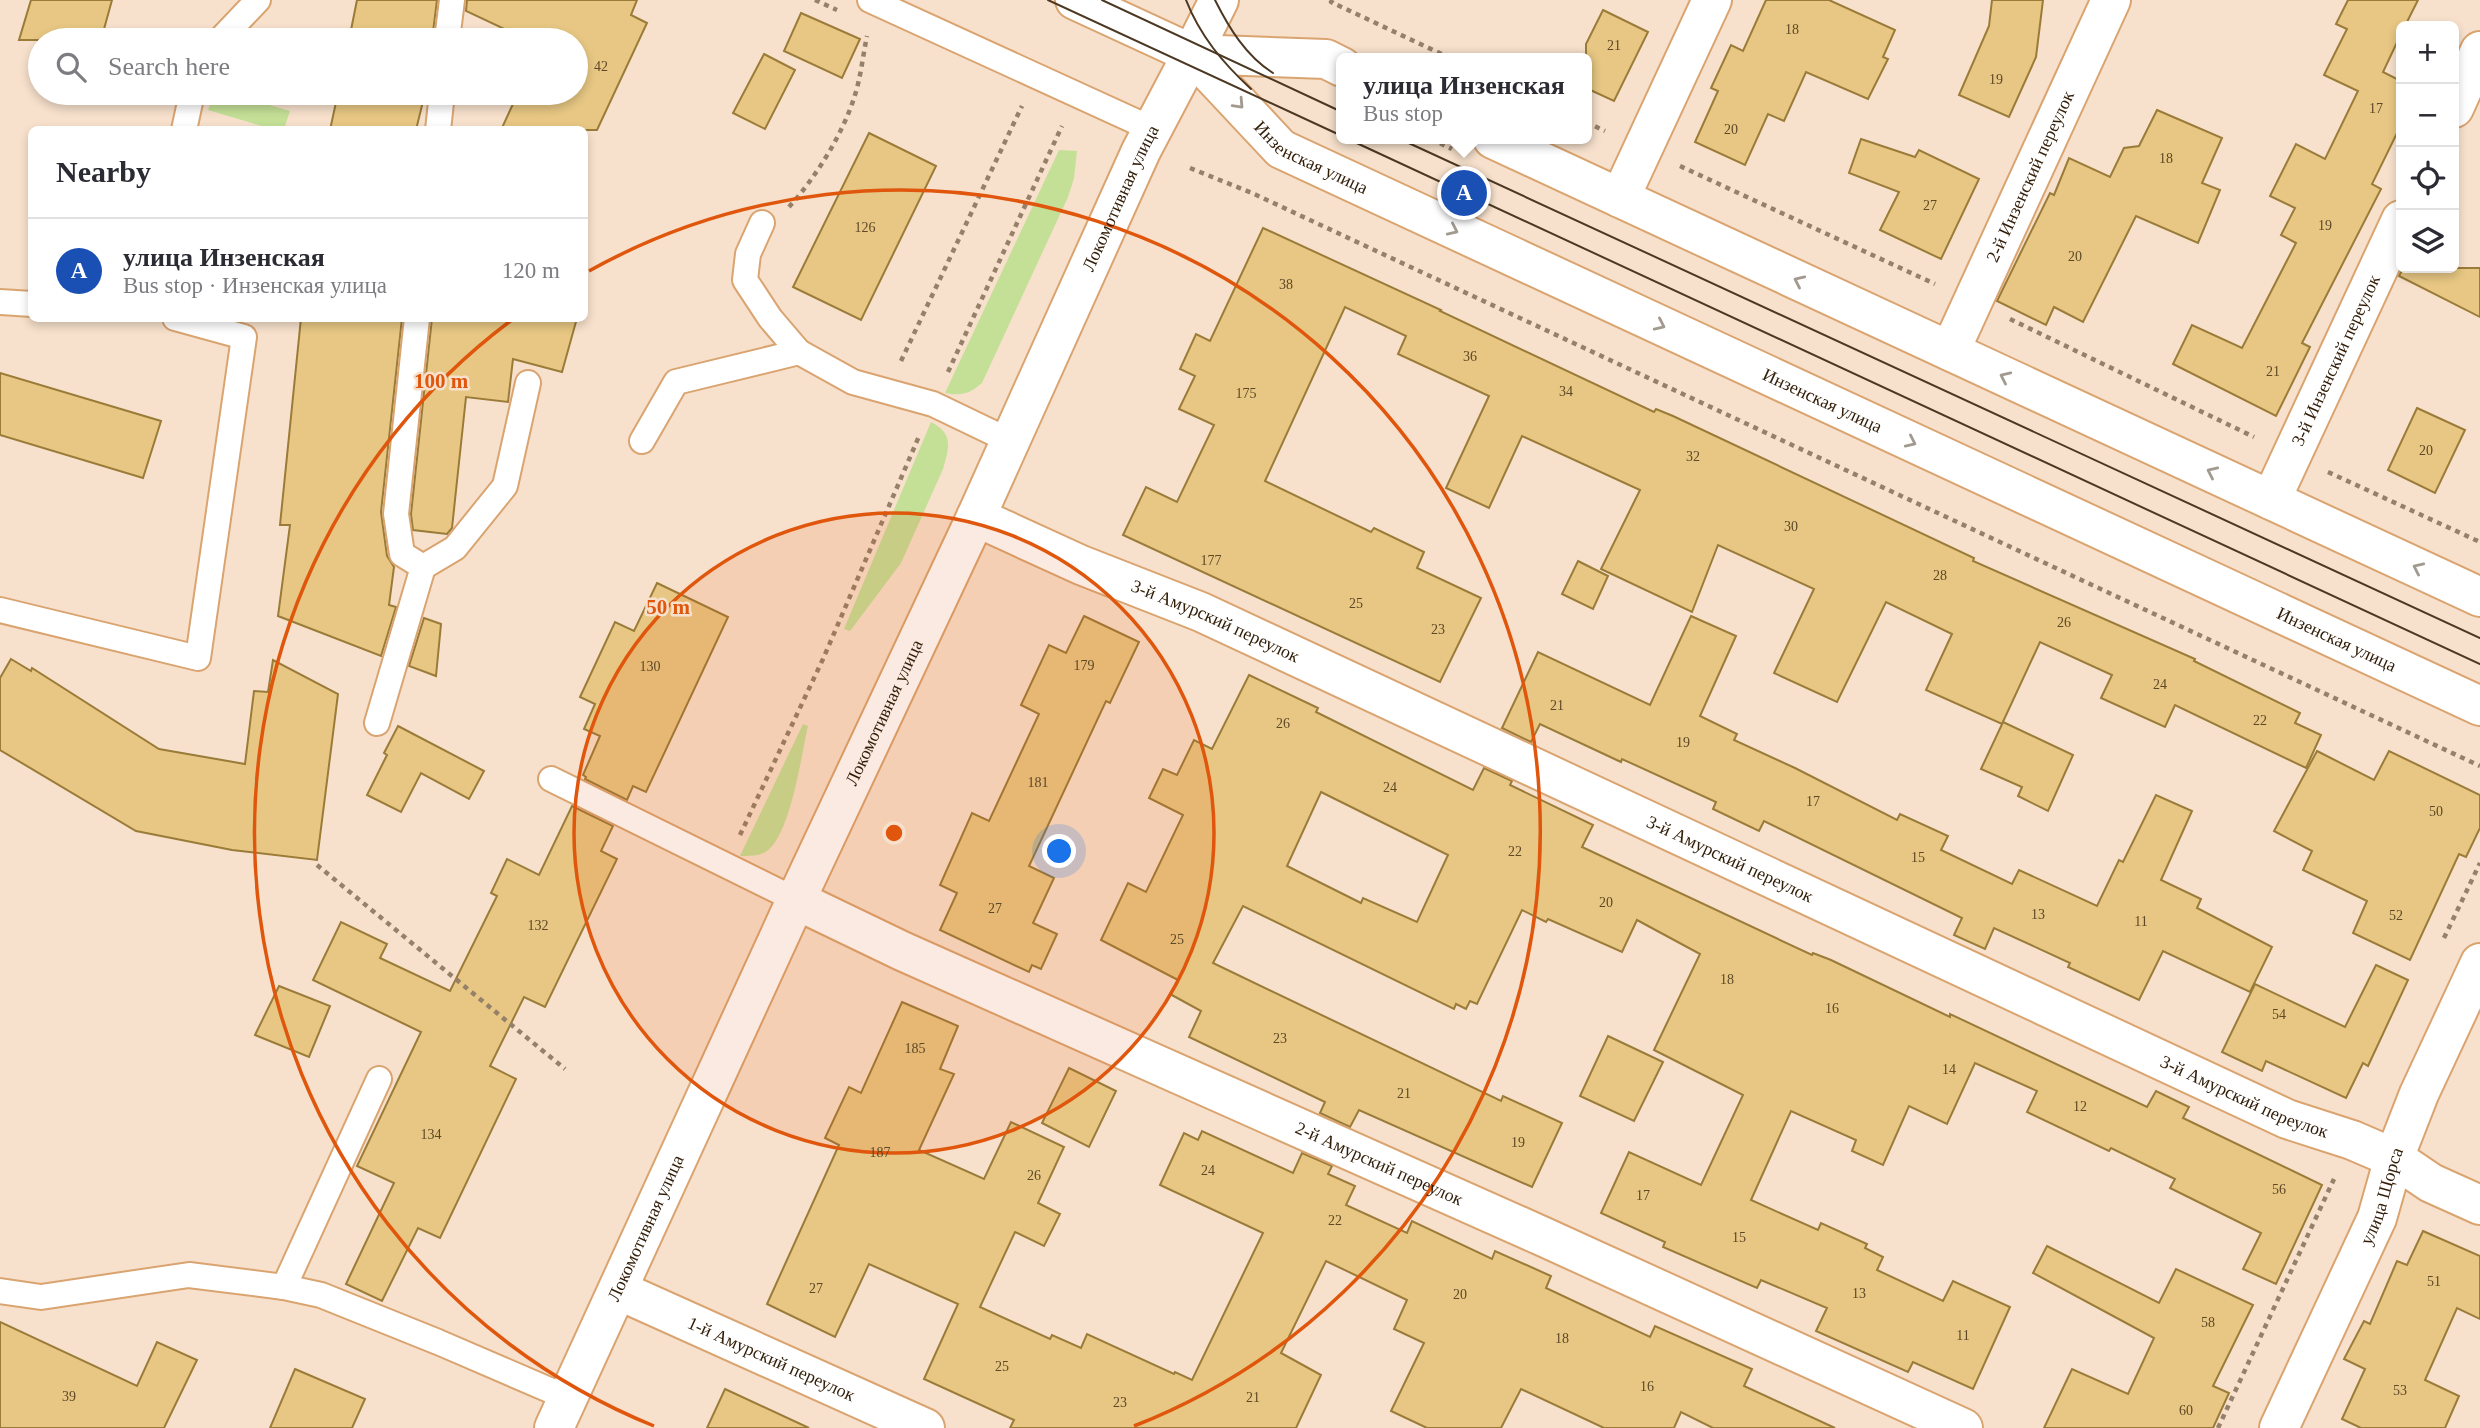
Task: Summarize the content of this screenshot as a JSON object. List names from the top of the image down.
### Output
{
  "streets": {
    "street": [
      "Инзенская улица",
      "2-й Инзенский переулок",
      "Локомотивная улица",
      "3-й Инзенский переулок",
      "3-й Амурский переулок",
      "2-й Амурский переулок",
      "улица Щорса",
      "1-й Амурский переулок"
    ]
  },
  "crossings": [
    ["Инзенская улица", "Локомотивная улица"],
    ["Локомотивная улица", "3-й Амурский переулок"],
    ["Локомотивная улица", "2-й Амурский переулок"],
    ["Локомотивная улица", "1-й Амурский переулок"],
    ["3-й Амурский переулок", "улица Щорса"]
  ],
  "house_numbers": [
    "18",
    "21",
    "42",
    "19",
    "17",
    "20",
    "18",
    "27",
    "19",
    "126",
    "20",
    "38",
    "36",
    "21",
    "34",
    "175",
    "20",
    "32",
    "30",
    "177",
    "28",
    "25",
    "26",
    "23",
    "179",
    "130",
    "24",
    "21",
    "22",
    "26",
    "19",
    "181",
    "24",
    "17",
    "50",
    "22",
    "15",
    "20",
    "27",
    "13",
    "52",
    "11",
    "132",
    "25",
    "18",
    "16",
    "54",
    "23",
    "185",
    "14",
    "21",
    "12",
    "134",
    "19",
    "187",
    "24",
    "26",
    "56",
    "17",
    "22",
    "15",
    "51",
    "27",
    "13",
    "20",
    "58",
    "11",
    "18",
    "25",
    "16",
    "53",
    "39",
    "21",
    "23",
    "60"
  ],
  "page": {
    "map_buttons": ["+", "−"],
    "search": "Search here",
    "popup": ["улица Инзенская", "Bus stop"],
    "heading": "Nearby",
    "pins": "A",
    "list": [
      {
        "mark": "A",
        "name": "улица Инзенская",
        "note": "Bus stop · Инзенская улица",
        "value": "120 m"
      }
    ]
  },
  "rings": ["100 m", "50 m"]
}
